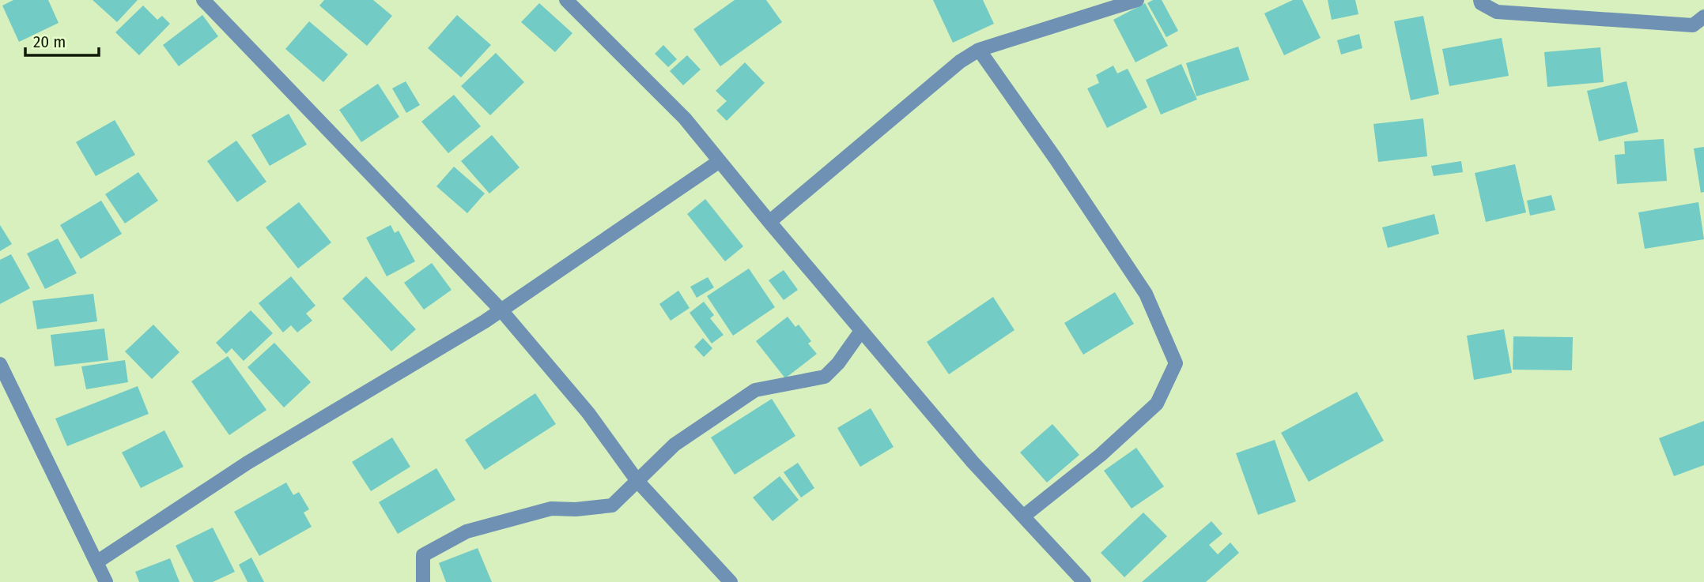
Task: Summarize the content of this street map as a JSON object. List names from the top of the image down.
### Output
{
  "scale_bar": "20 m"
}
